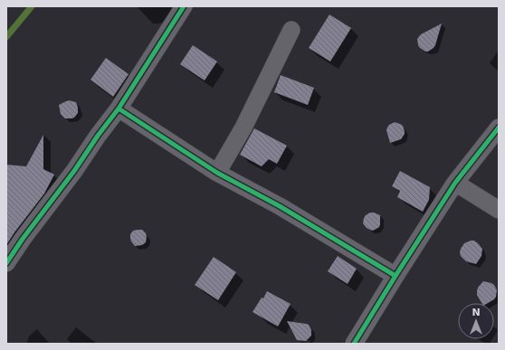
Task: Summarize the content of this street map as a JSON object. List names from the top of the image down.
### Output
{
  "north": "top"
}
